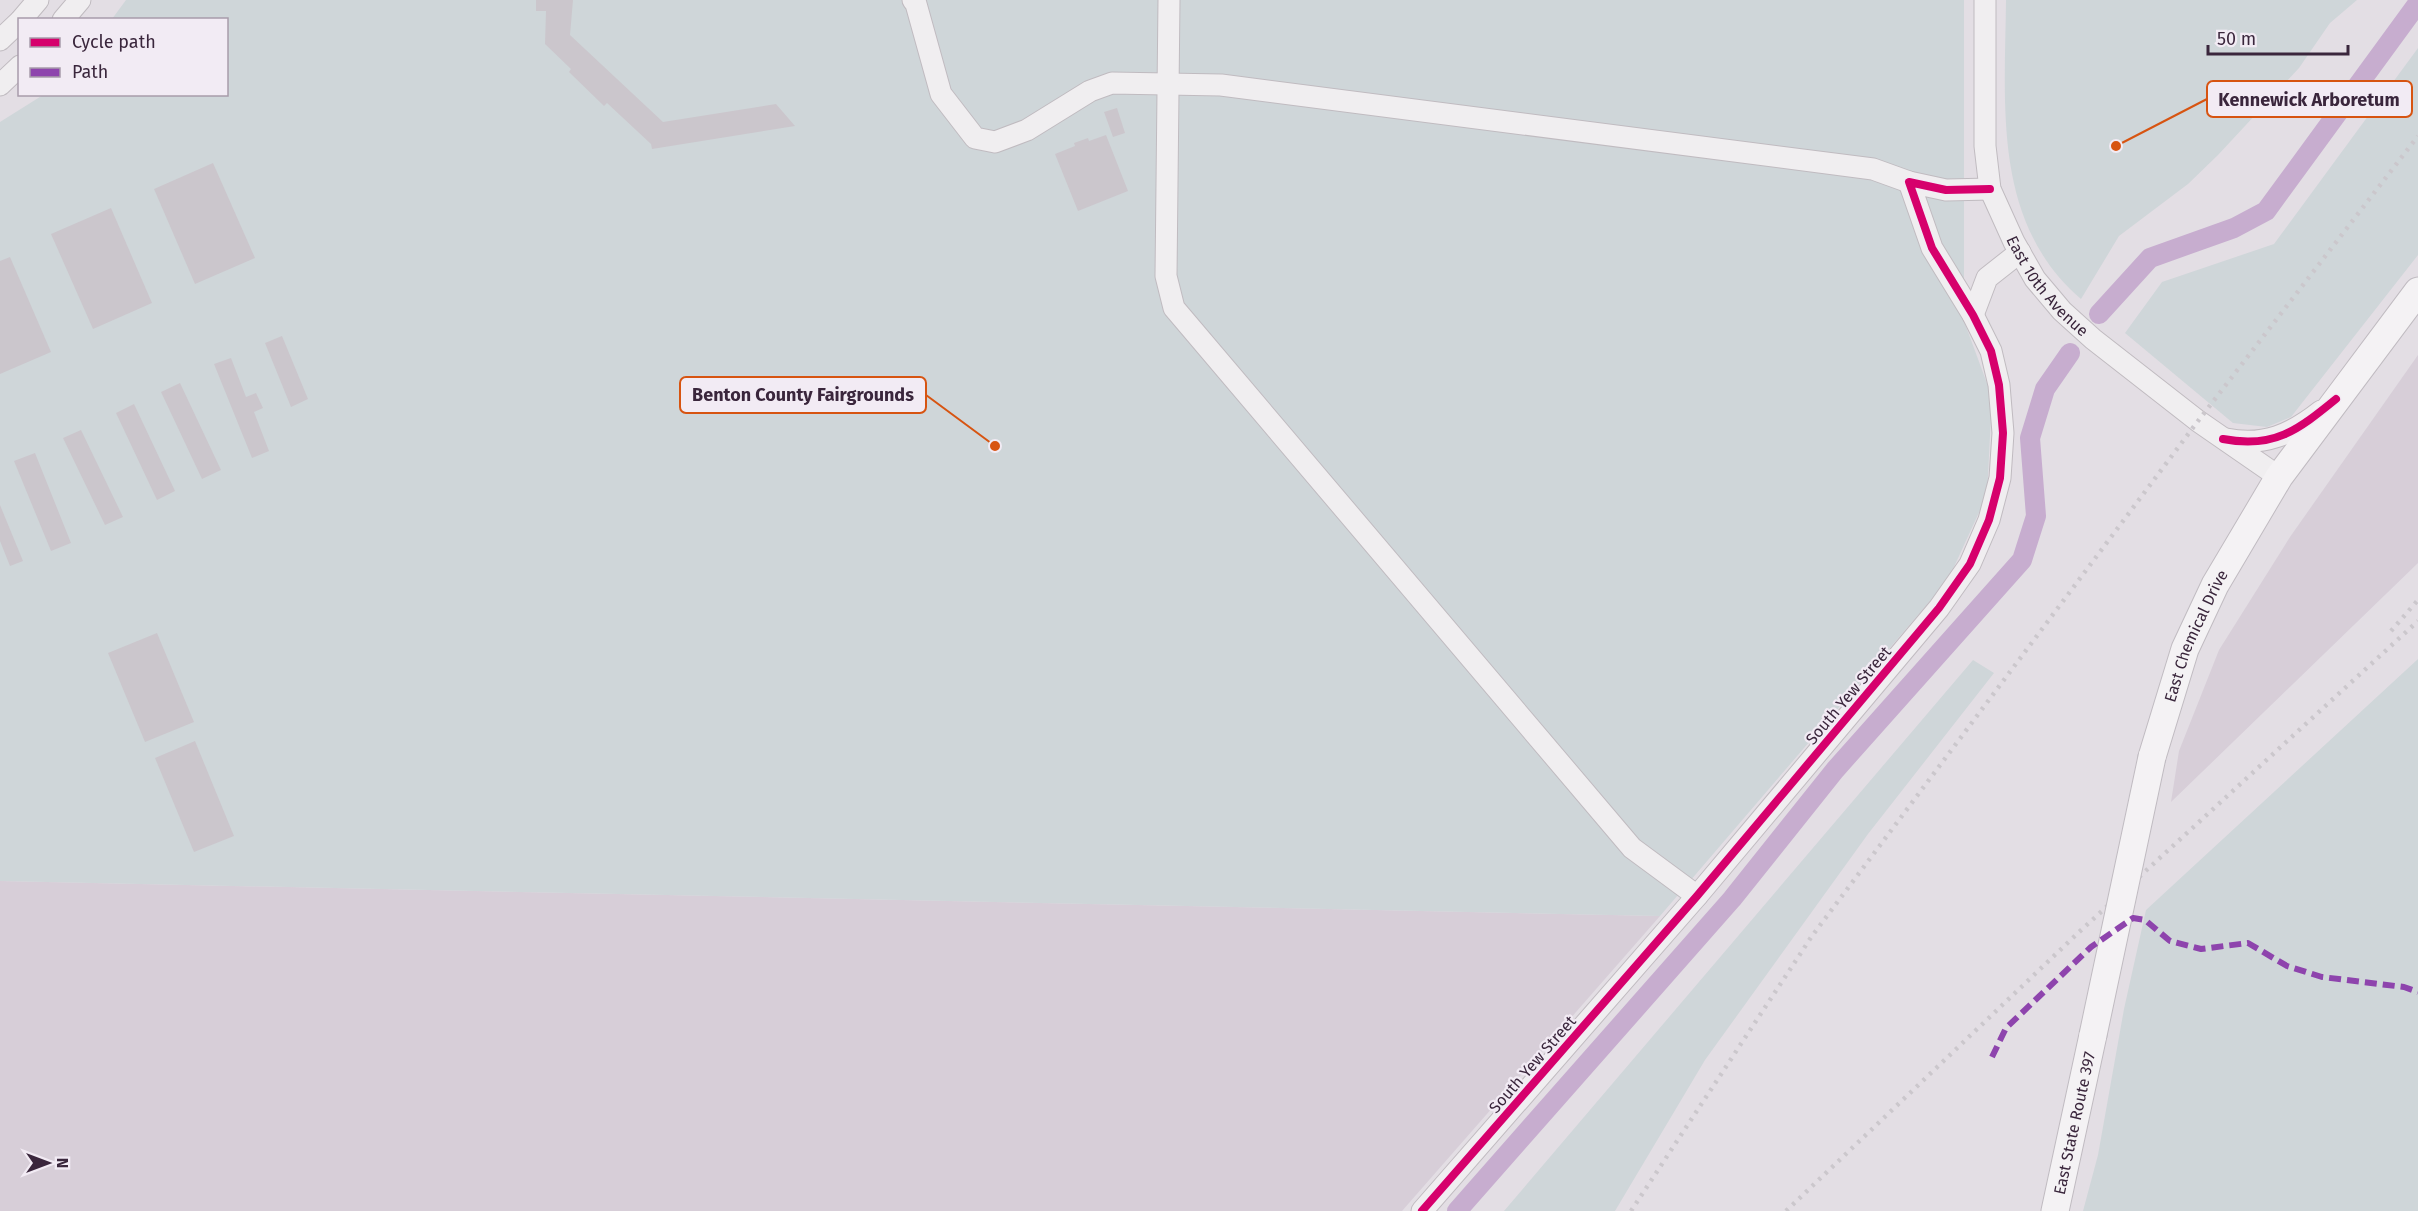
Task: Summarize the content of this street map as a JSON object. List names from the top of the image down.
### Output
{
  "streets": {
    "main road": ["East Chemical Drive", "East State Route 397"],
    "street": ["East 10th Avenue", "South Yew Street"]
  },
  "crossings": [
    ["East 10th Avenue", "East Chemical Drive"],
    ["East Chemical Drive", "East State Route 397"]
  ],
  "places": ["Kennewick Arboretum", "Benton County Fairgrounds"],
  "legend": ["Cycle path", "Path"],
  "scale_bar": "50 m",
  "north": "right"
}
